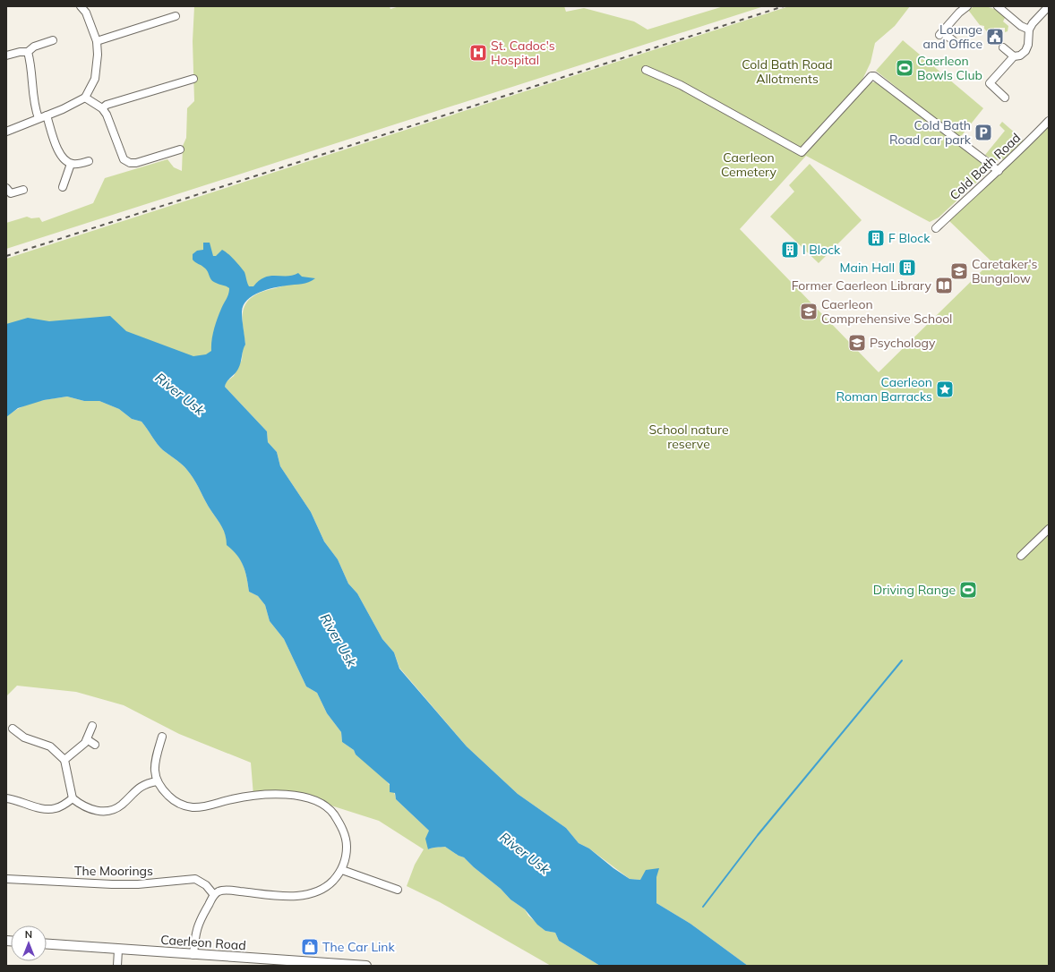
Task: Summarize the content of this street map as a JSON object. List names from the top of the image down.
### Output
{
  "streets": {
    "main road": ["Caerleon Road"],
    "street": ["Cold Bath Road", "The Moorings"]
  },
  "water": ["River Usk"],
  "parks": ["Cold Bath Road Allotments", "Caerleon Cemetery", "School nature reserve"],
  "places": {
    "public building": ["Lounge and Office"],
    "hospital": ["St. Cadoc's Hospital"],
    "sports": ["Caerleon Bowls Club", "Driving Range"],
    "parking": ["Cold Bath Road car park"],
    "building": ["F Block", "I Block", "Main Hall"],
    "school or university": ["Caretaker's Bungalow", "Caerleon Comprehensive School", "Psychology"],
    "library": ["Former Caerleon Library"],
    "place": ["Caerleon Roman Barracks"],
    "shop": ["The Car Link"]
  },
  "north": "top"
}
